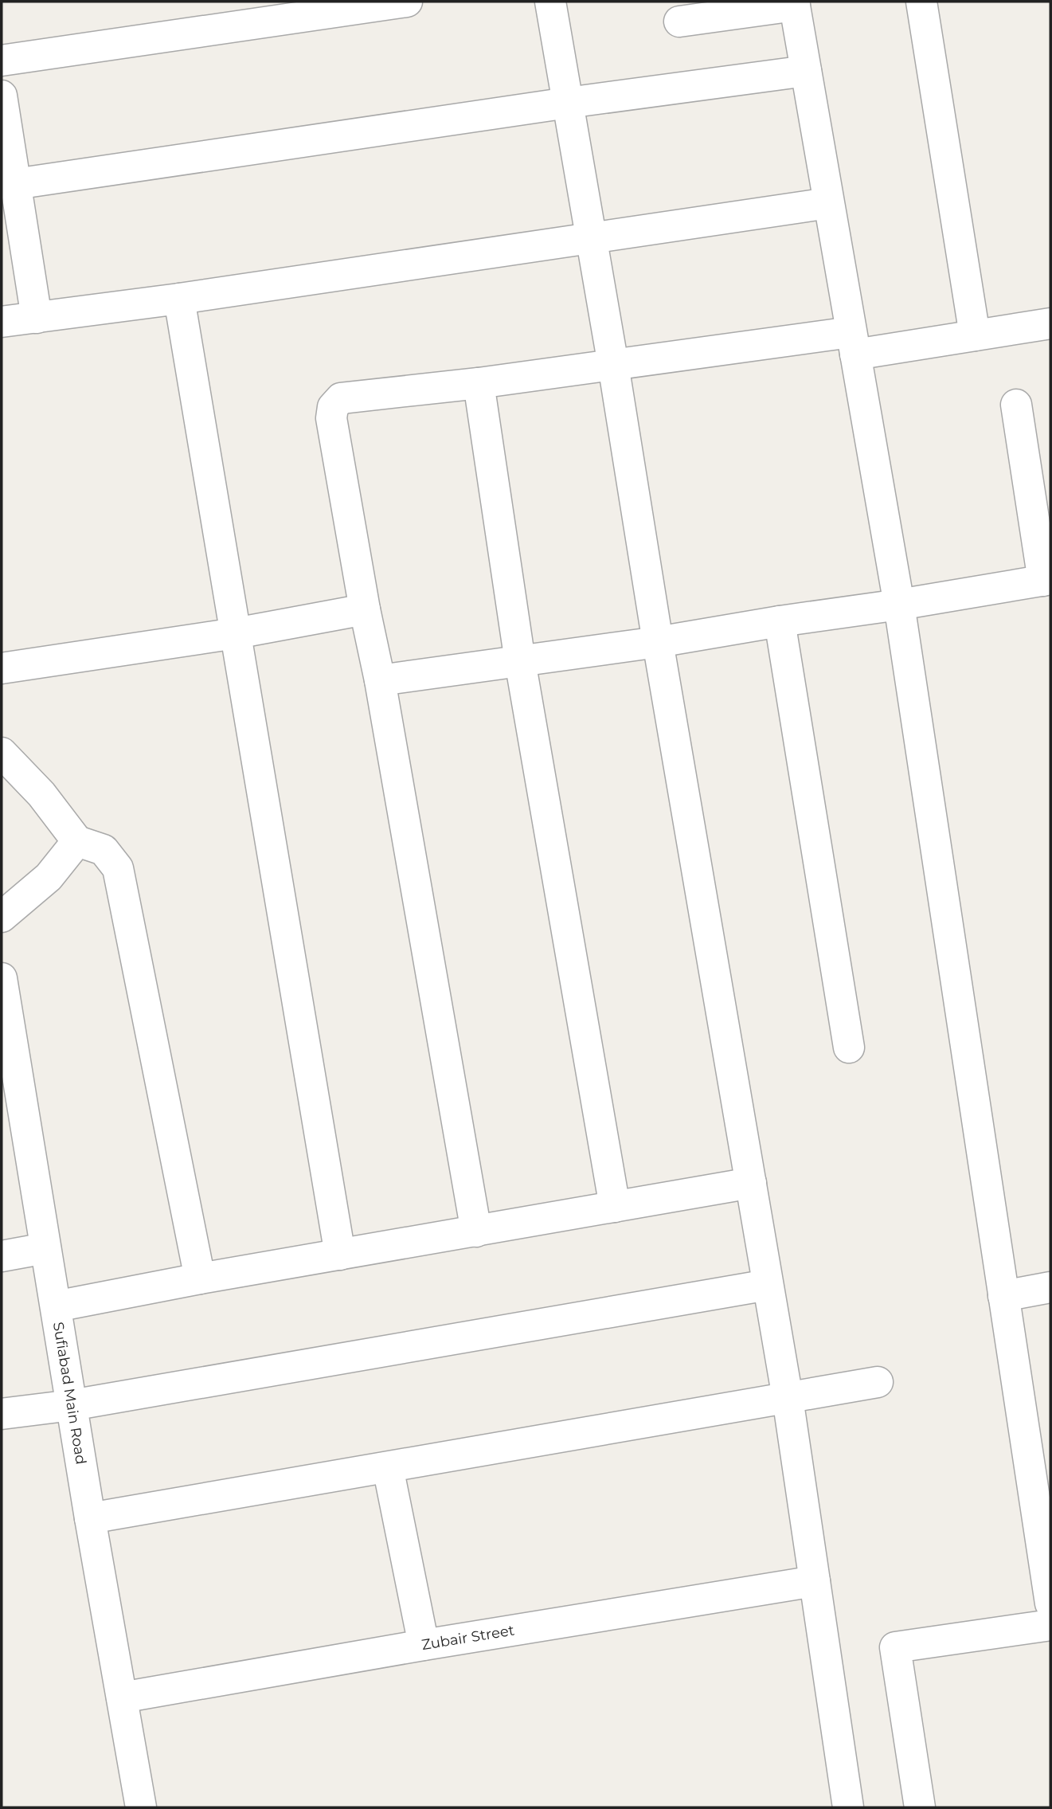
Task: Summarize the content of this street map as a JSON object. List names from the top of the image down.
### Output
{
  "streets": {
    "street": ["Sufiabad Main Road", "Zubair Street"]
  },
  "crossings": [
    ["Sufiabad Main Road", "Zubair Street"]
  ]
}
